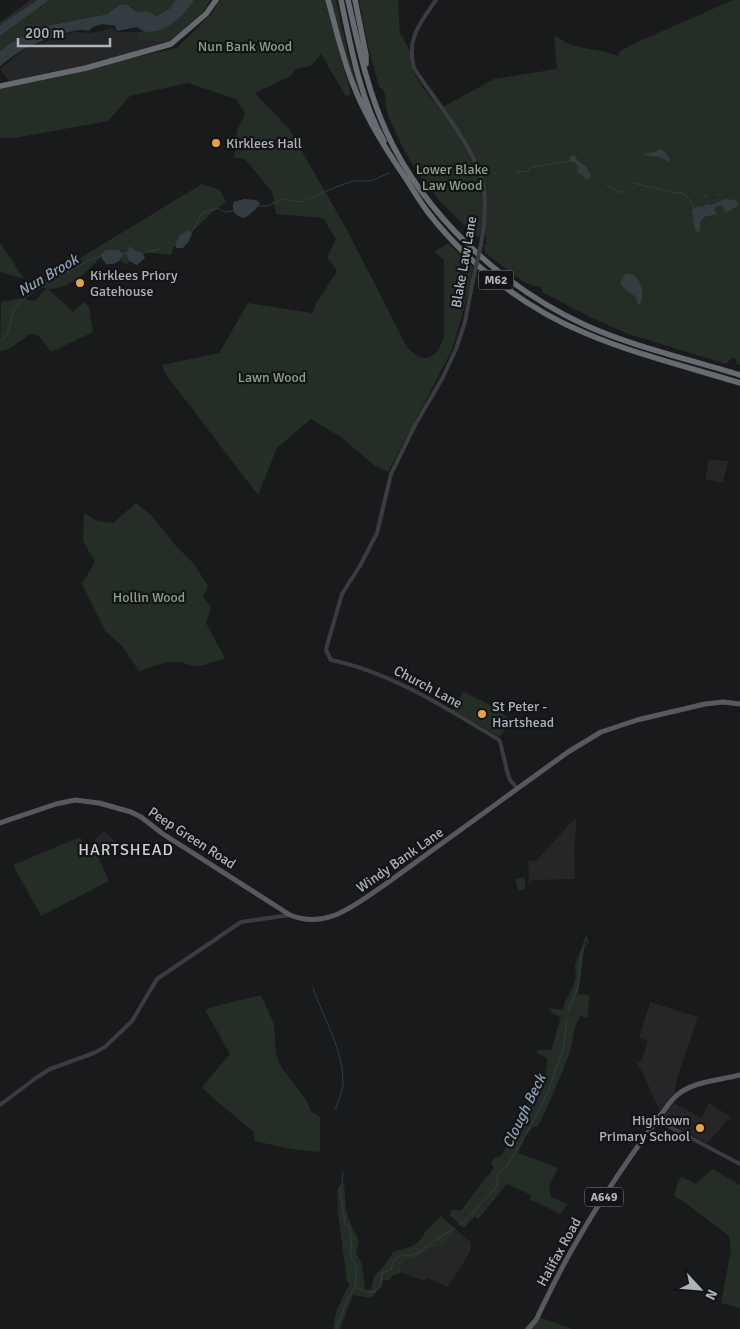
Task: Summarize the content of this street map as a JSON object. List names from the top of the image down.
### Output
{
  "streets": {
    "highway": ["M62"],
    "main road": [
      "Peep Green Road",
      "Windy Bank Lane",
      "A649",
      "Halifax Road"
    ],
    "street": ["Blake Law Lane", "Church Lane"]
  },
  "crossings": [
    ["Blake Law Lane", "Church Lane"],
    ["Church Lane", "Windy Bank Lane"],
    ["Peep Green Road", "Windy Bank Lane"]
  ],
  "districts": ["HARTSHEAD"],
  "water": ["Nun Brook", "Clough Beck"],
  "parks": [
    "Nun Bank Wood",
    "Lower Blake Law Wood",
    "Lawn Wood",
    "Hollin Wood"
  ],
  "places": [
    "Kirklees Hall",
    "Kirklees Priory Gatehouse",
    "St Peter - Hartshead",
    "Hightown Primary School"
  ],
  "scale_bar": "200 m",
  "north": "bottom right"
}
